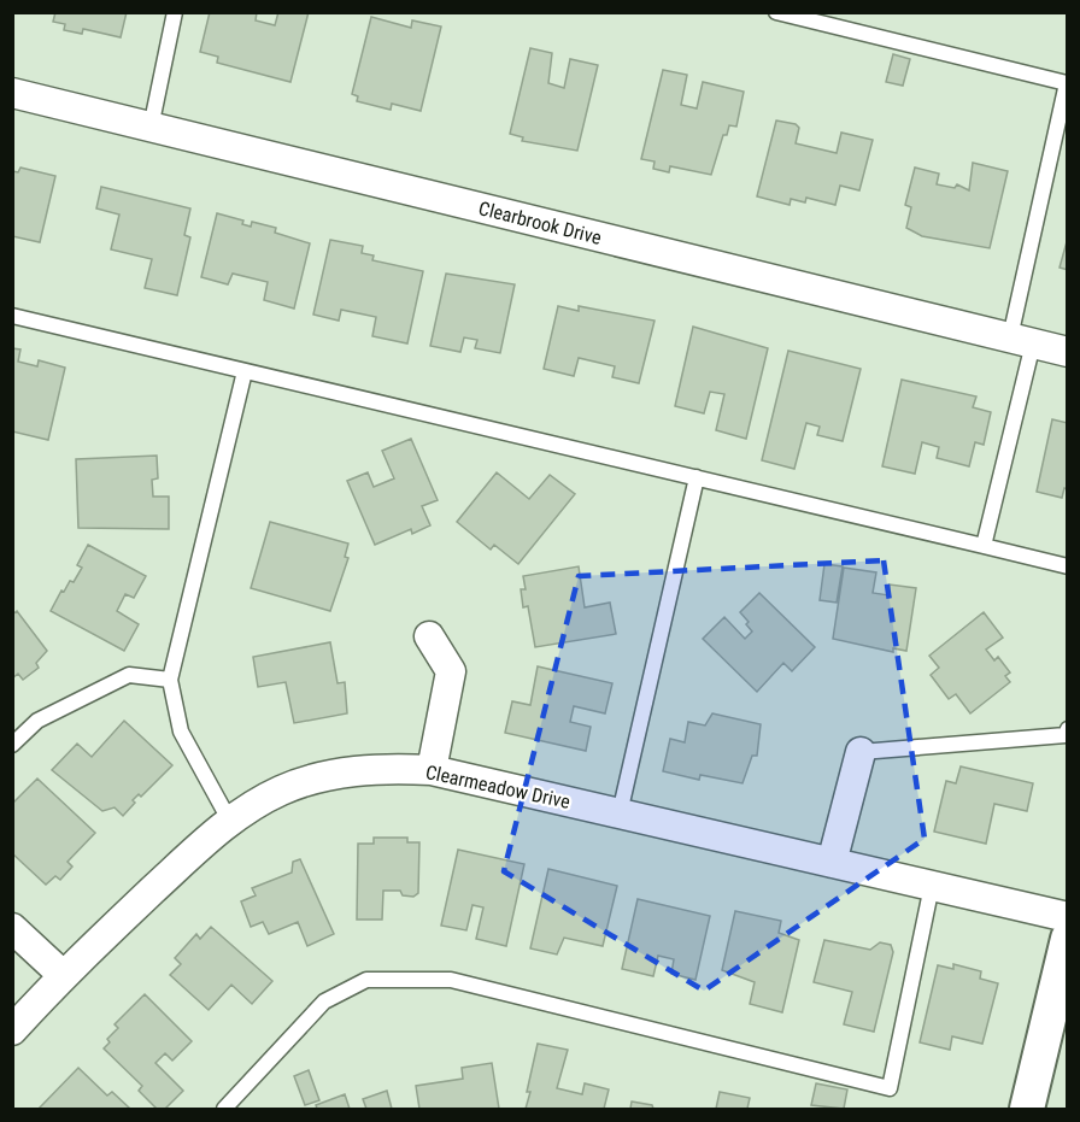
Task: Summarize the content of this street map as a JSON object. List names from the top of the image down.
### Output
{
  "streets": {
    "street": ["Clearbrook Drive", "Clearmeadow Drive"]
  }
}
